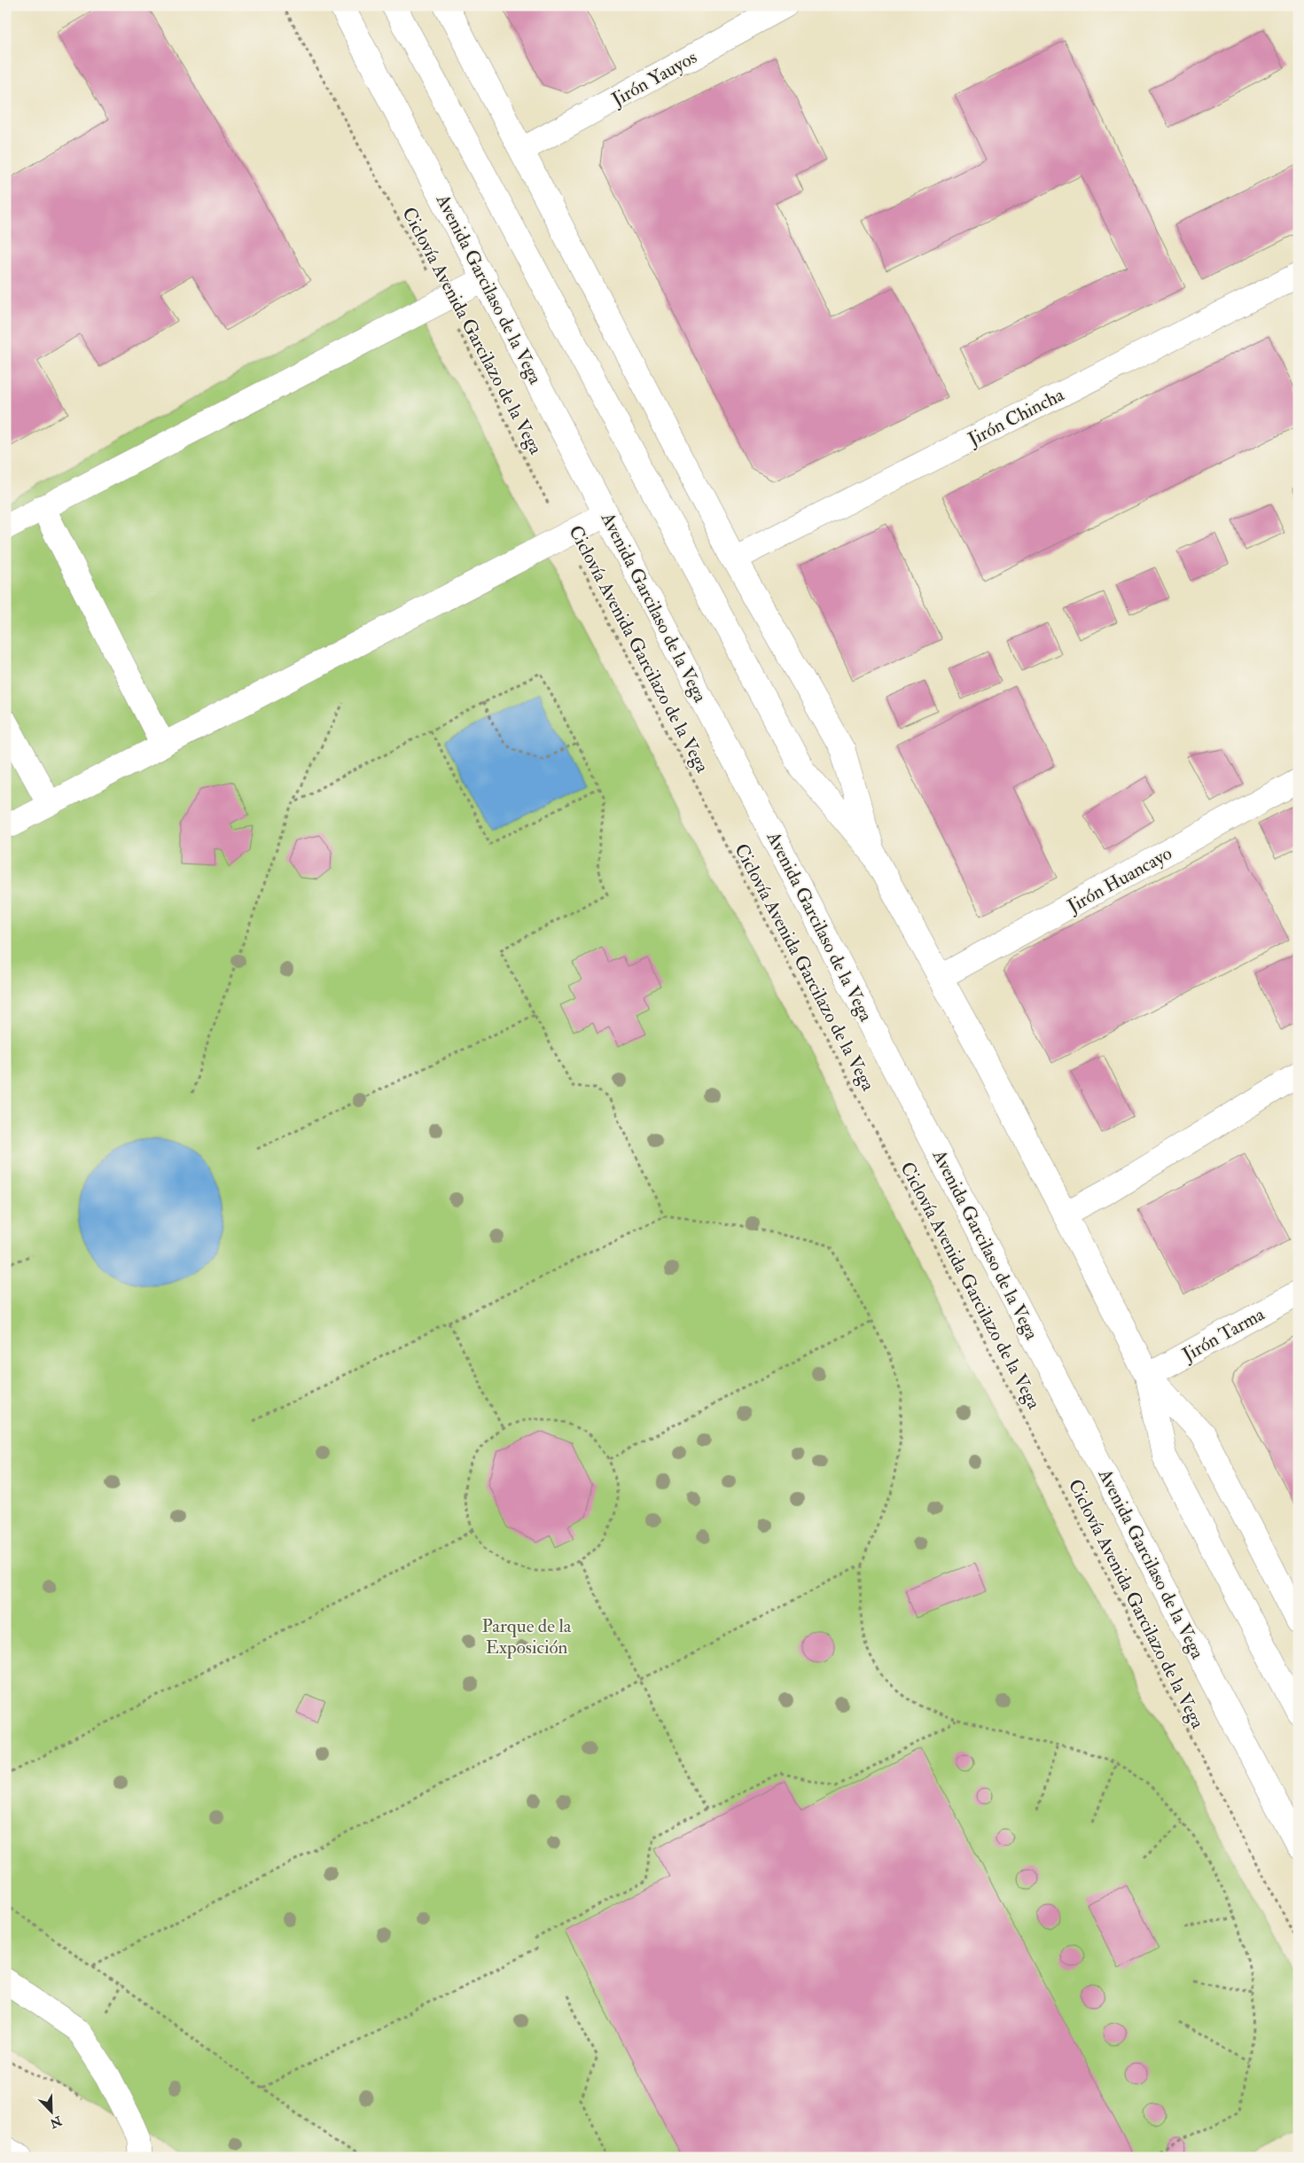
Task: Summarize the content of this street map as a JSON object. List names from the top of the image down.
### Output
{
  "streets": {
    "main road": [
      "Jirón Yauyos",
      "Avenida Garcilaso de la Vega",
      "Jirón Chincha",
      "Jirón Huancayo",
      "Jirón Tarma"
    ],
    "path": ["Ciclovía Avenida Garcilazo de la Vega"]
  },
  "parks": ["Parque de la Exposición"],
  "north": "bottom right"
}
